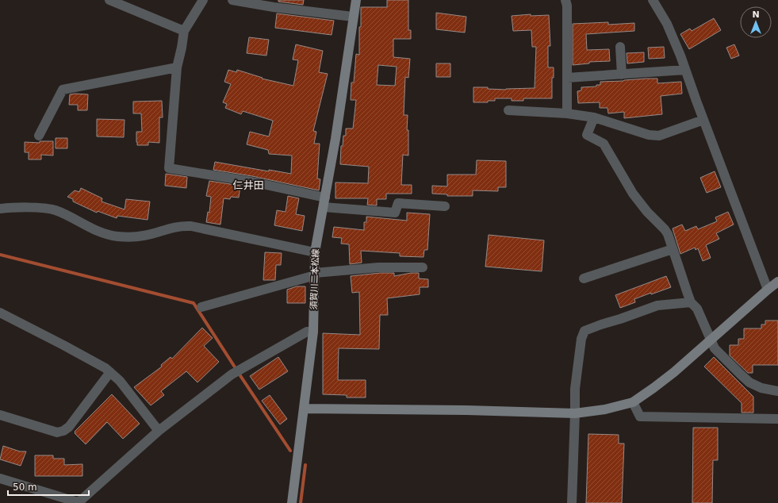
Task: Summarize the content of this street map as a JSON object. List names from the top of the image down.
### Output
{
  "streets": {
    "street": ["須賀川二本松線"]
  },
  "districts": ["仁井田"],
  "scale_bar": "50 m",
  "north": "top"
}
